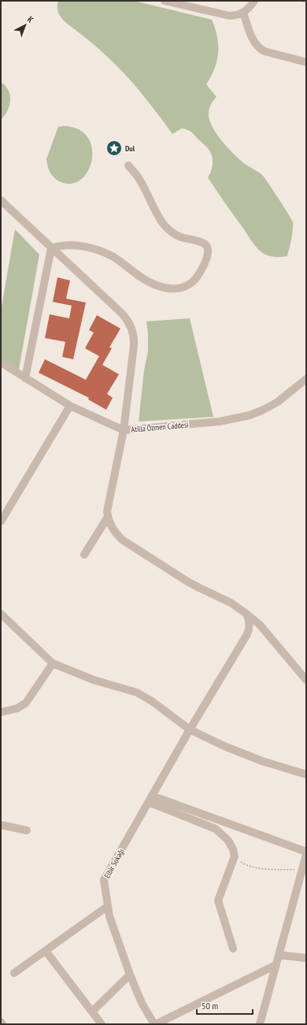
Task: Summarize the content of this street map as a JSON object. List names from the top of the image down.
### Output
{
  "streets": {
    "street": ["Atilla Özmen Caddesi", "Elbir Sokağı"]
  },
  "places": {
    "place": ["Dul"]
  },
  "scale_bar": "50 m",
  "north": "top right"
}
